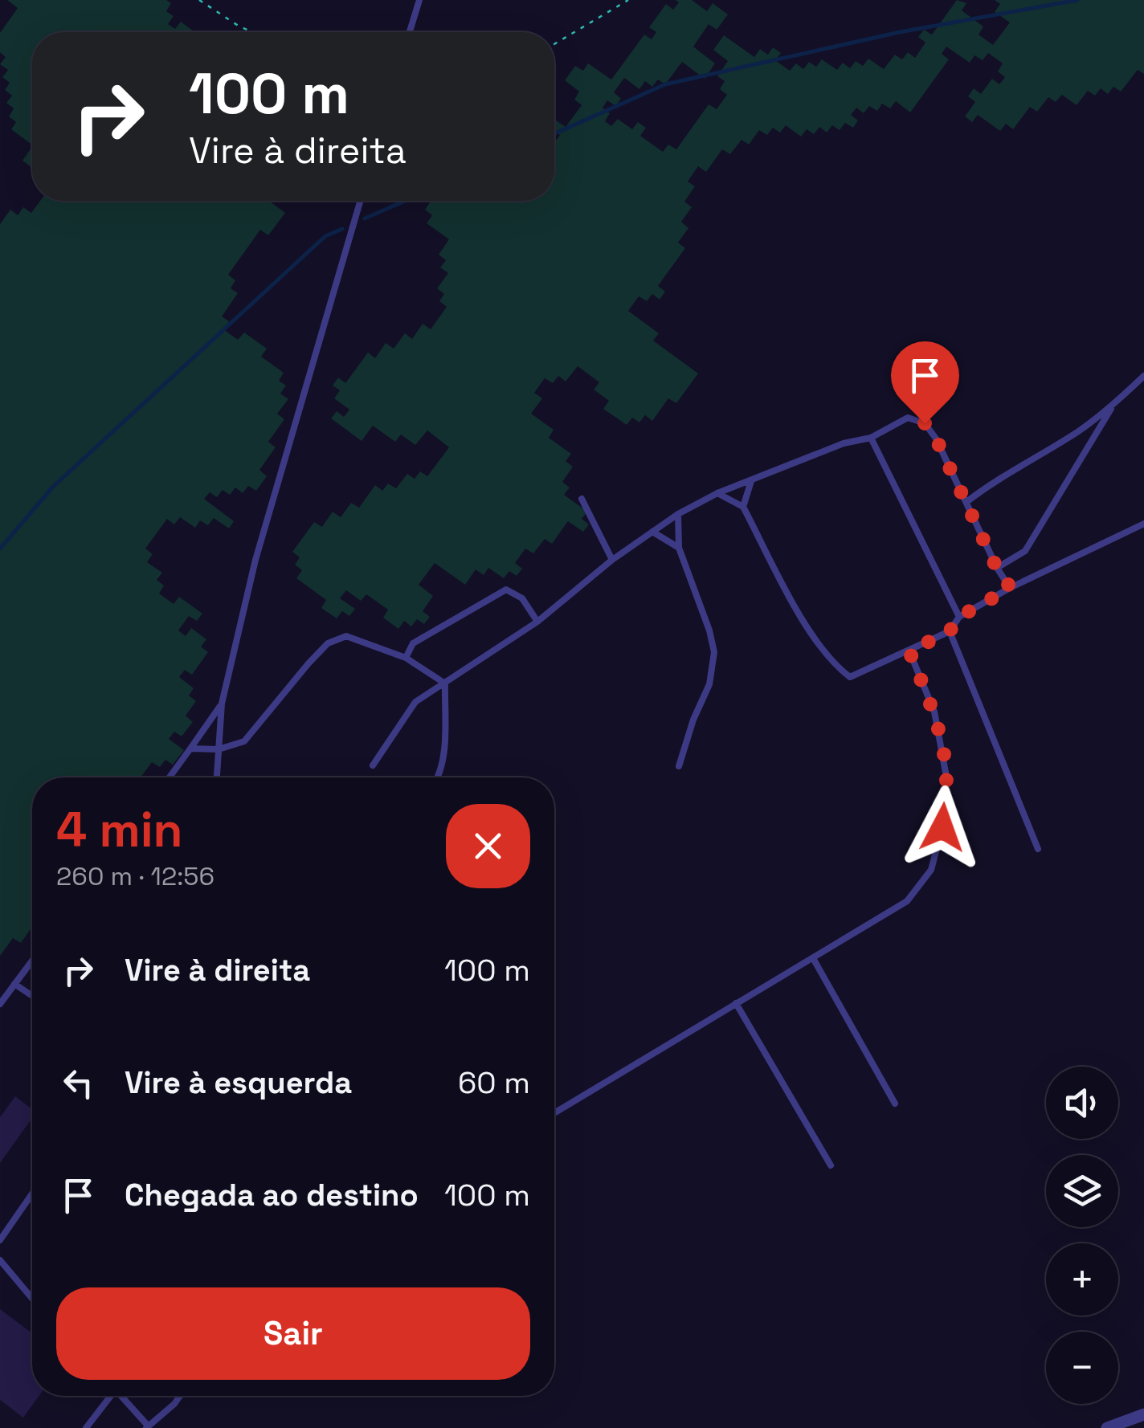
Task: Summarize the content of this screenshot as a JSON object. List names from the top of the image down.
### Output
{
  "page": {
    "turn": ["100 m", "Vire à direita"],
    "heading": ["4 min", "260 m · 12:56"],
    "list": [
      {
        "name": "Vire à direita",
        "value": "100 m"
      },
      {
        "name": "Vire à esquerda",
        "value": "60 m"
      },
      {
        "name": "Chegada ao destino",
        "value": "100 m"
      }
    ],
    "map_buttons": ["+", "−"],
    "buttons": "Sair"
  }
}
